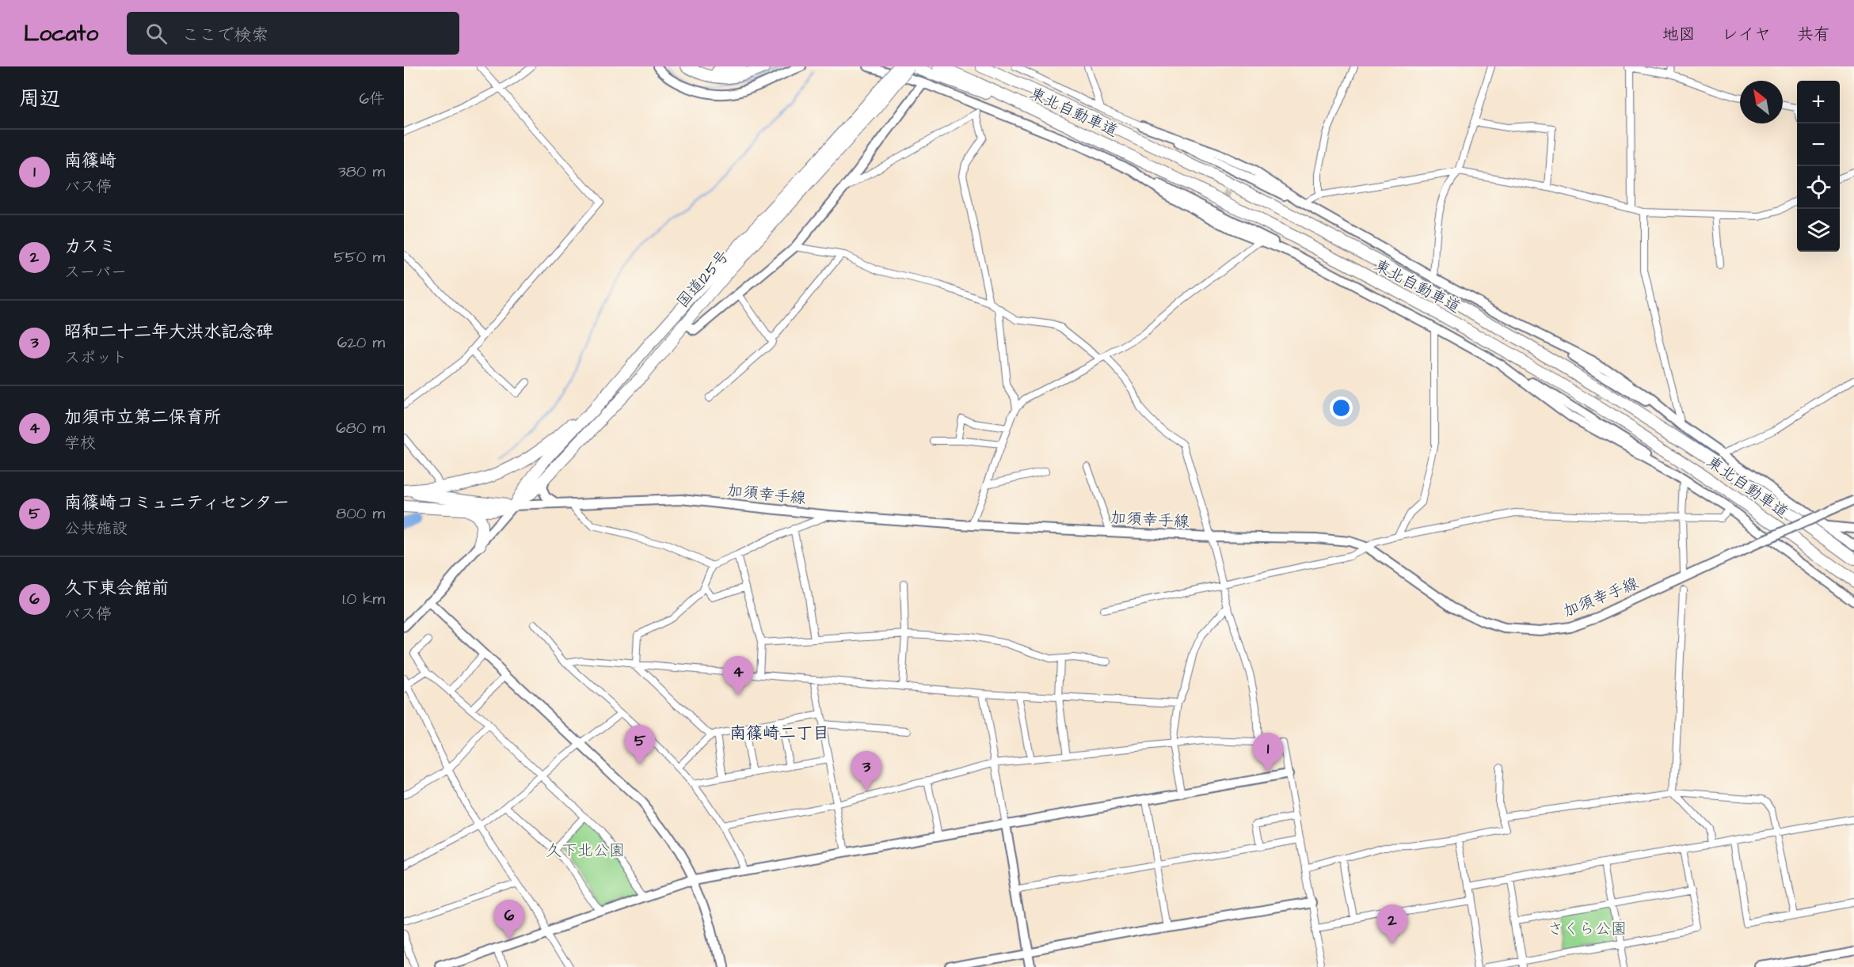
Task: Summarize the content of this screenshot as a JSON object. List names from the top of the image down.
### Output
{
  "streets": {
    "highway": ["東北自動車道", "国道125号"],
    "street": ["加須幸手線"]
  },
  "crossings": [
    ["国道125号", "加須幸手線"]
  ],
  "districts": ["南篠崎二丁目"],
  "parks": ["久下北公園", "さくら公園"],
  "north": "top left",
  "page": {
    "header": "Locato",
    "search": "ここで検索",
    "nav": ["地図", "レイヤ", "共有"],
    "heading": ["周辺", "6件"],
    "map_buttons": ["+", "−"],
    "list": [
      {
        "mark": "1",
        "name": "南篠崎",
        "note": "バス停",
        "value": "380 m"
      },
      {
        "mark": "2",
        "name": "カスミ",
        "note": "スーパー",
        "value": "550 m"
      },
      {
        "mark": "3",
        "name": "昭和二十二年大洪水記念碑",
        "note": "スポット",
        "value": "620 m"
      },
      {
        "mark": "4",
        "name": "加須市立第二保育所",
        "note": "学校",
        "value": "680 m"
      },
      {
        "mark": "5",
        "name": "南篠崎コミュニティセンター",
        "note": "公共施設",
        "value": "800 m"
      },
      {
        "mark": "6",
        "name": "久下東会館前",
        "note": "バス停",
        "value": "1.0 km"
      }
    ],
    "pins": [
      "4",
      "5",
      "1",
      "3",
      "6",
      "2"
    ]
  }
}
